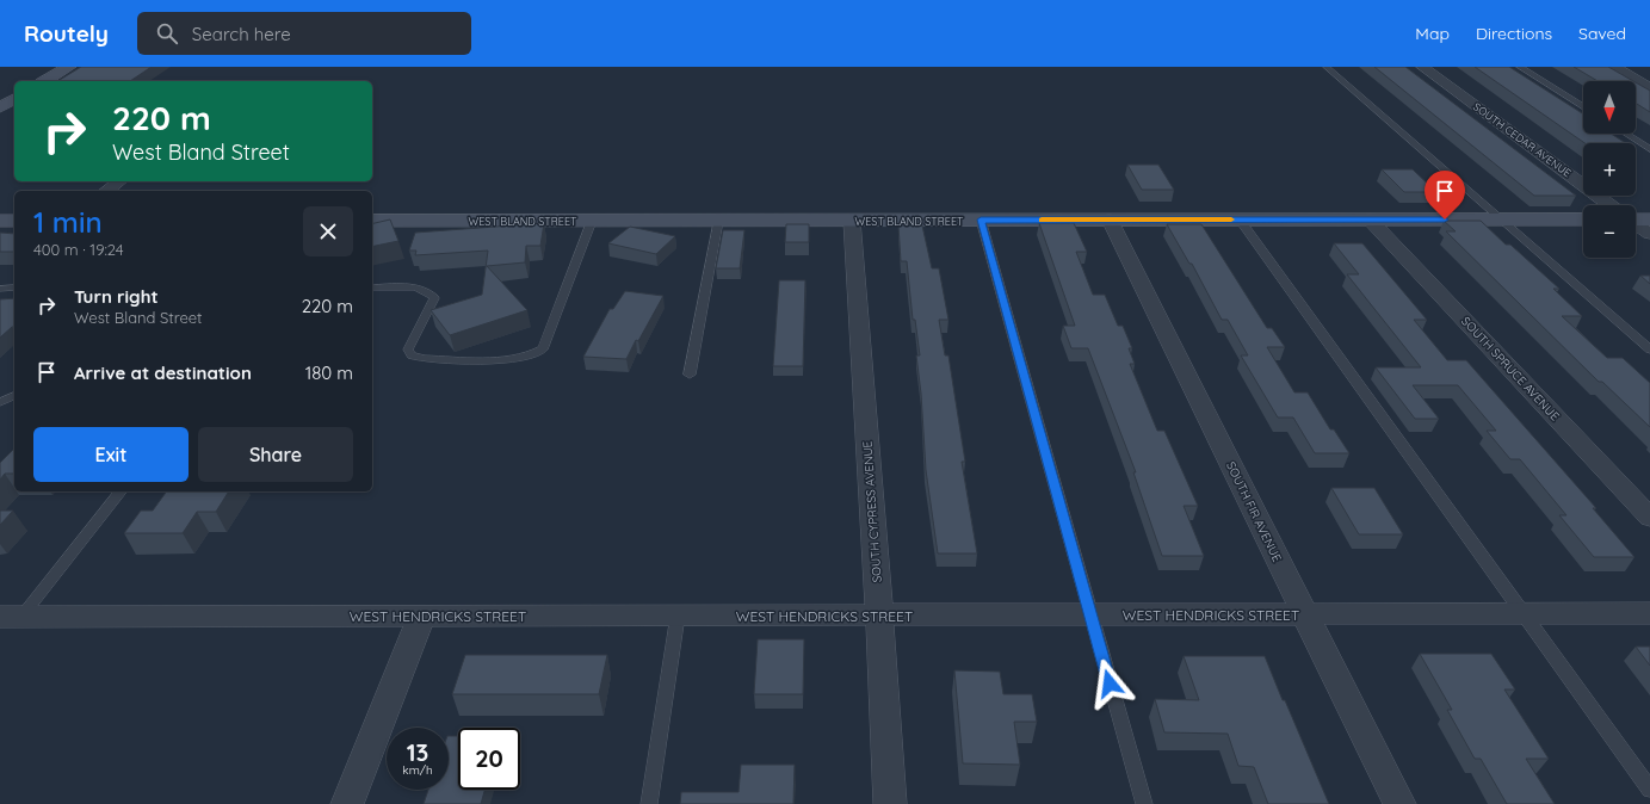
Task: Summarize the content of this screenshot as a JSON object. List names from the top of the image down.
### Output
{
  "streets": {
    "street": [
      "SOUTH CEDAR AVENUE",
      "WEST BLAND STREET",
      "SOUTH SPRUCE AVENUE",
      "SOUTH CYPRESS AVENUE",
      "SOUTH FIR AVENUE",
      "WEST HENDRICKS STREET"
    ]
  },
  "crossings": [
    ["WEST BLAND STREET", "SOUTH SPRUCE AVENUE"],
    ["WEST BLAND STREET", "SOUTH CYPRESS AVENUE"],
    ["WEST BLAND STREET", "SOUTH FIR AVENUE"],
    ["SOUTH CYPRESS AVENUE", "WEST HENDRICKS STREET"],
    ["SOUTH FIR AVENUE", "WEST HENDRICKS STREET"]
  ],
  "north": "bottom",
  "page": {
    "header": "Routely",
    "search": "Search here",
    "nav": ["Map", "Directions", "Saved"],
    "map_buttons": ["+", "−"],
    "turn": ["220 m", "West Bland Street"],
    "heading": ["1 min", "400 m · 19:24"],
    "list": [
      {
        "name": "Turn right",
        "note": "West Bland Street",
        "value": "220 m"
      },
      {
        "name": "Arrive at destination",
        "value": "180 m"
      }
    ],
    "buttons": ["Exit", "Share"],
    "speed": "13 km/h",
    "limit": "20"
  }
}
